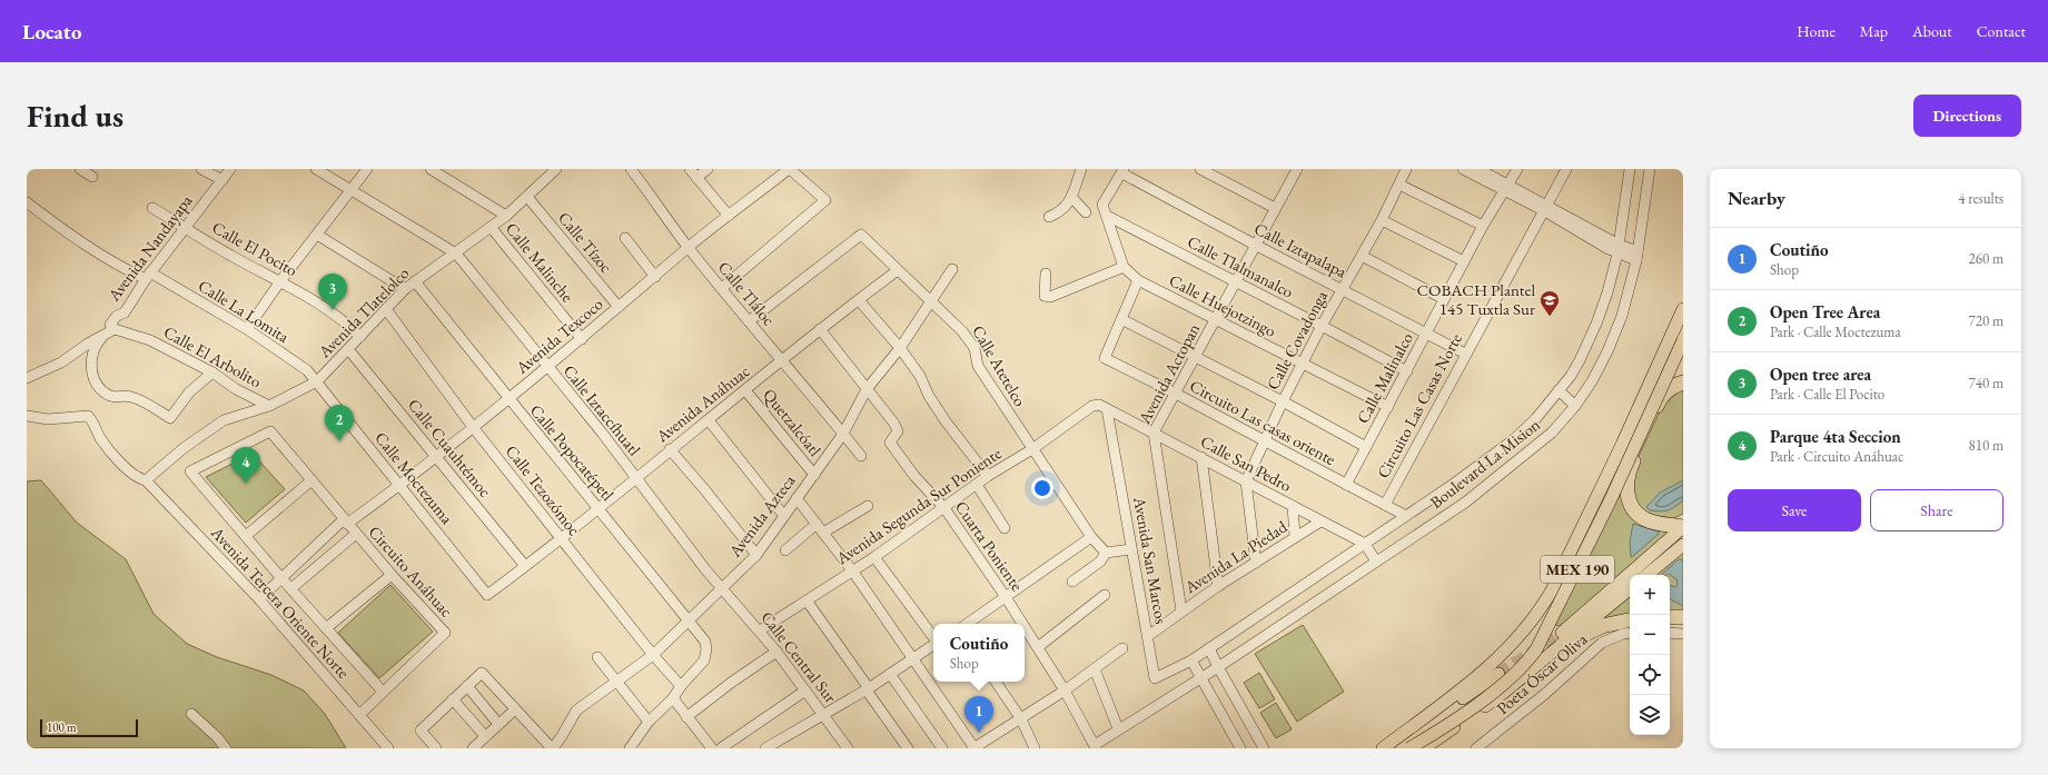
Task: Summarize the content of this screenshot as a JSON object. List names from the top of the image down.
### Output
{
  "streets": {
    "main road": ["MEX 190"],
    "street": [
      "Calle Tízoc",
      "Avenida Nandayapa",
      "Calle El Pocito",
      "Calle Iztapalapa",
      "Calle Malinche",
      "Calle Tlalmanalco",
      "Calle Tláloc",
      "Calle Huejotzingo",
      "Calle La Lomita",
      "Avenida Tlatelolco",
      "Avenida Texcoco",
      "Calle Covadonga",
      "Calle El Arbolito",
      "Calle Atetelco",
      "Avenida Actopan",
      "Calle Malinalco",
      "Avenida Anáhuac",
      "Circuito Las Casas Norte",
      "Calle Iztaccíhuatl",
      "Quetzalcóatl",
      "Circuito Las casas oriente",
      "Calle Cuauhtémoc",
      "Calle Popocatépetl",
      "Calle San Pedro",
      "Boulevard La Mision",
      "Calle Moctezuma",
      "Calle Tezozómoc",
      "Avenida Segunda Sur Poniente",
      "Avenida Azteca",
      "Cuarta Poniente",
      "Avenida La Piedad",
      "Avenida San Marcos",
      "Circuito Anáhuac",
      "Avenida Tercera Oriente Norte",
      "Calle Central Sur",
      "Poeta Óscar Oliva"
    ]
  },
  "crossings": [
    ["Calle Tízoc", "Avenida Tlatelolco"],
    ["Calle Tízoc", "Avenida Texcoco"],
    ["Avenida Nandayapa", "Calle El Pocito"],
    ["Avenida Nandayapa", "Calle La Lomita"],
    ["Avenida Nandayapa", "Calle El Arbolito"],
    ["Calle El Pocito", "Avenida Tlatelolco"],
    ["Calle Iztapalapa", "Calle Covadonga"],
    ["Calle Iztapalapa", "Avenida Actopan"],
    ["Calle Iztapalapa", "Calle Malinalco"],
    ["Calle Iztapalapa", "Circuito Las Casas Norte"],
    ["Calle Malinche", "Avenida Tlatelolco"],
    ["Calle Malinche", "Avenida Texcoco"],
    ["Calle Tlalmanalco", "Calle Covadonga"],
    ["Calle Tlalmanalco", "Avenida Actopan"],
    ["Calle Tlalmanalco", "Calle Malinalco"],
    ["Calle Tláloc", "Avenida Texcoco"],
    ["Calle Tláloc", "Calle Atetelco"],
    ["Calle Tláloc", "Avenida Anáhuac"],
    ["Calle Tláloc", "Avenida Azteca"],
    ["Calle Huejotzingo", "Calle Covadonga"],
    ["Calle Huejotzingo", "Avenida Actopan"],
    ["Calle Huejotzingo", "Calle Malinalco"],
    ["Calle La Lomita", "Avenida Tlatelolco"],
    ["Calle La Lomita", "Calle Moctezuma"],
    ["Avenida Tlatelolco", "Calle El Arbolito"],
    ["Avenida Tlatelolco", "Calle Iztaccíhuatl"],
    ["Avenida Tlatelolco", "Calle Cuauhtémoc"],
    ["Avenida Tlatelolco", "Calle Popocatépetl"],
    ["Avenida Tlatelolco", "Calle Moctezuma"],
    ["Avenida Tlatelolco", "Calle Tezozómoc"],
    ["Avenida Tlatelolco", "Avenida Tercera Oriente Norte"],
    ["Avenida Texcoco", "Calle Iztaccíhuatl"],
    ["Avenida Texcoco", "Calle Cuauhtémoc"],
    ["Avenida Texcoco", "Calle Popocatépetl"],
    ["Avenida Texcoco", "Calle Moctezuma"],
    ["Avenida Texcoco", "Calle Tezozómoc"],
    ["Avenida Texcoco", "Circuito Anáhuac"],
    ["Avenida Texcoco", "Avenida Tercera Oriente Norte"],
    ["Calle Covadonga", "Circuito Las casas oriente"],
    ["Calle Covadonga", "Calle San Pedro"],
    ["Calle Atetelco", "Avenida Anáhuac"],
    ["Calle Atetelco", "Avenida Segunda Sur Poniente"],
    ["Calle Atetelco", "Avenida Azteca"],
    ["Avenida Actopan", "Circuito Las casas oriente"],
    ["Avenida Actopan", "Calle San Pedro"],
    ["Avenida Actopan", "Avenida La Piedad"],
    ["Calle Malinalco", "Circuito Las casas oriente"],
    ["Avenida Anáhuac", "Calle Iztaccíhuatl"],
    ["Avenida Anáhuac", "Quetzalcóatl"],
    ["Avenida Anáhuac", "Calle Cuauhtémoc"],
    ["Avenida Anáhuac", "Calle Popocatépetl"],
    ["Avenida Anáhuac", "Calle Moctezuma"],
    ["Avenida Anáhuac", "Calle Tezozómoc"],
    ["Circuito Las Casas Norte", "Circuito Las casas oriente"],
    ["Calle Iztaccíhuatl", "Avenida Azteca"],
    ["Calle Iztaccíhuatl", "Calle Central Sur"],
    ["Quetzalcóatl", "Avenida Azteca"],
    ["Circuito Las casas oriente", "Boulevard La Mision"],
    ["Calle Popocatépetl", "Calle Tezozómoc"],
    ["Calle Popocatépetl", "Avenida Azteca"],
    ["Calle San Pedro", "Boulevard La Mision"],
    ["Calle San Pedro", "Avenida Segunda Sur Poniente"],
    ["Calle San Pedro", "Avenida La Piedad"],
    ["Calle San Pedro", "Avenida San Marcos"],
    ["Boulevard La Mision", "Cuarta Poniente"],
    ["Boulevard La Mision", "Avenida San Marcos"],
    ["Calle Tezozómoc", "Avenida Azteca"],
    ["Avenida Segunda Sur Poniente", "Cuarta Poniente"],
    ["Avenida Segunda Sur Poniente", "Calle Central Sur"],
    ["Avenida Azteca", "Cuarta Poniente"],
    ["Avenida Azteca", "Calle Central Sur"],
    ["Avenida La Piedad", "Avenida San Marcos"]
  ],
  "places": {
    "school or university": ["COBACH Plantel 145 Tuxtla Sur"]
  },
  "scale_bar": "100 m",
  "page": {
    "header": "Locato",
    "nav": [
      "Home",
      "Map",
      "About",
      "Contact"
    ],
    "buttons": [
      "Directions",
      ["Save", "Share"]
    ],
    "title": "Find us",
    "heading": ["Nearby", "4 results"],
    "list": [
      {
        "mark": "1",
        "name": "Coutiño",
        "note": "Shop",
        "value": "260 m"
      },
      {
        "mark": "2",
        "name": "Open Tree Area",
        "note": "Park · Calle Moctezuma",
        "value": "720 m"
      },
      {
        "mark": "3",
        "name": "Open tree area",
        "note": "Park · Calle El Pocito",
        "value": "740 m"
      },
      {
        "mark": "4",
        "name": "Parque 4ta Seccion",
        "note": "Park · Circuito Anáhuac",
        "value": "810 m"
      }
    ],
    "pins": [
      "3",
      "2",
      "4",
      "1"
    ],
    "map_buttons": ["+", "−"],
    "popup": ["Coutiño", "Shop"],
    "scale": "100 m"
  }
}
